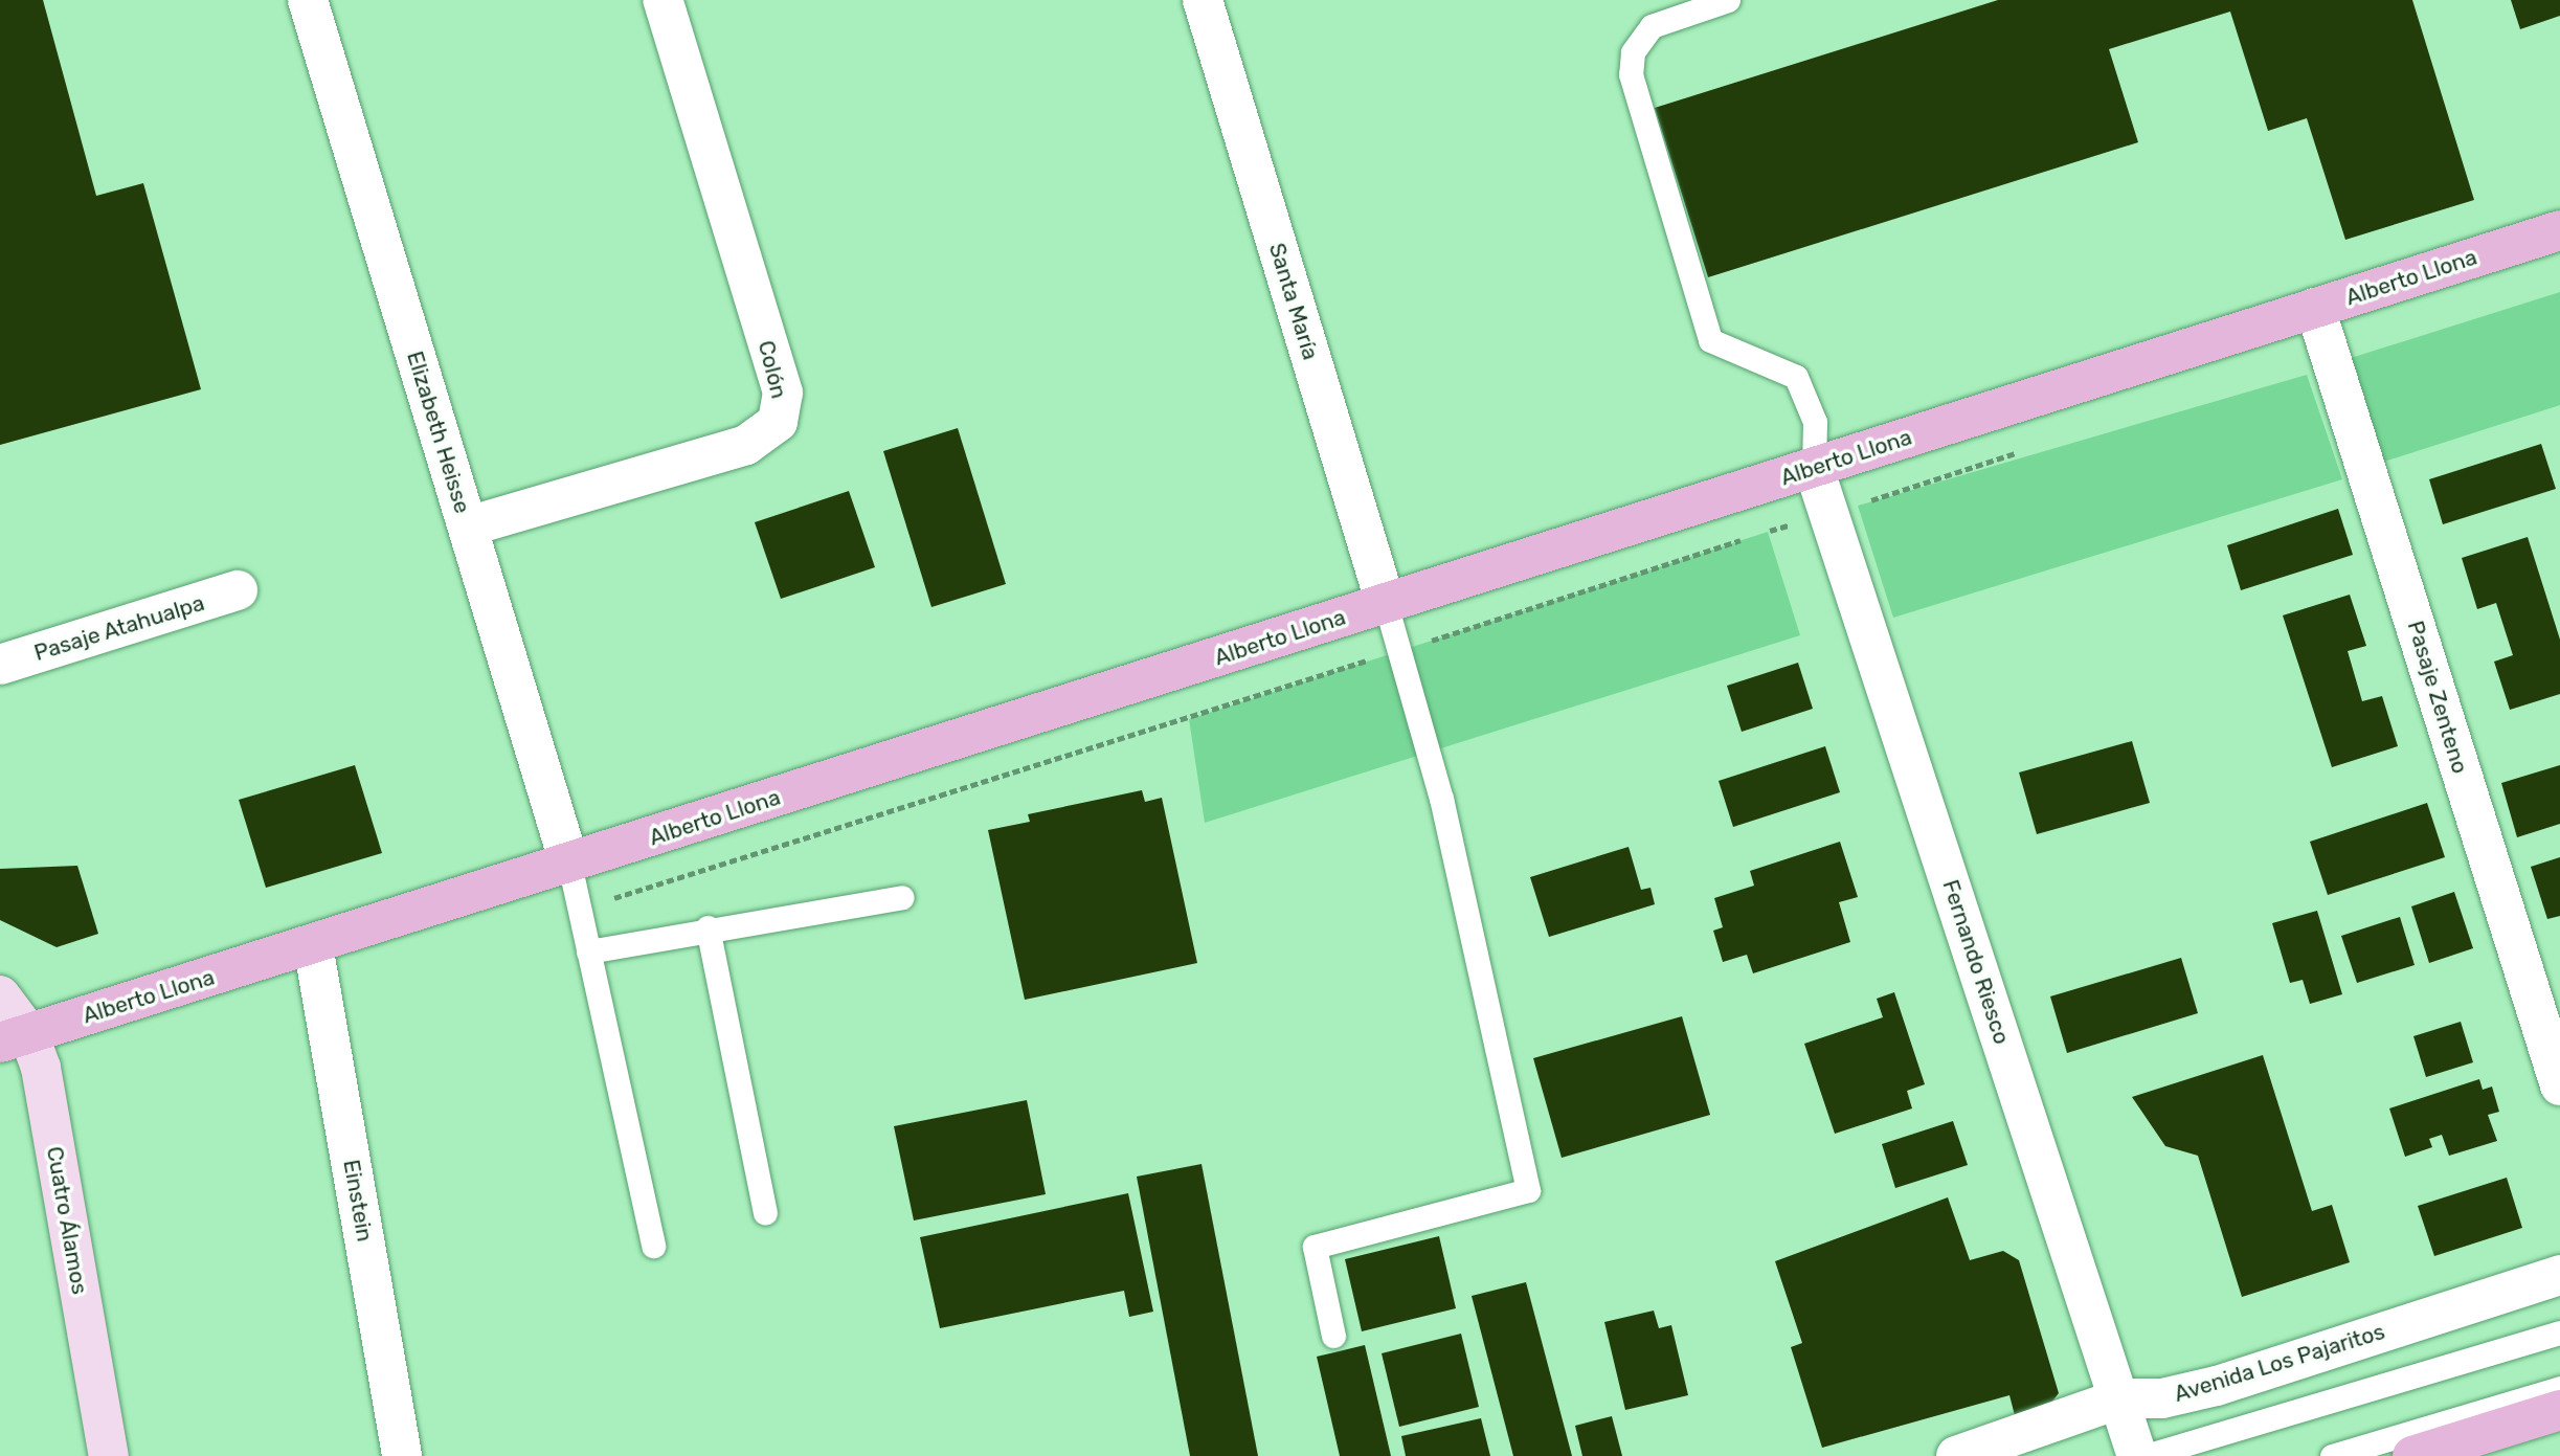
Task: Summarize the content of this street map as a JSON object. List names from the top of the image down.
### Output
{
  "streets": {
    "main road": ["Alberto Llona", "Cuatro Álamos"],
    "street": [
      "Santa María",
      "Colón",
      "Elizabeth Heisse",
      "Pasaje Atahualpa",
      "Pasaje Zenteno",
      "Fernando Riesco",
      "Einstein",
      "Avenida Los Pajaritos"
    ]
  },
  "crossings": [
    ["Alberto Llona", "Santa María"],
    ["Alberto Llona", "Elizabeth Heisse"],
    ["Alberto Llona", "Pasaje Zenteno"],
    ["Alberto Llona", "Fernando Riesco"],
    ["Alberto Llona", "Einstein"],
    ["Alberto Llona", "Cuatro Álamos"],
    ["Colón", "Elizabeth Heisse"],
    ["Fernando Riesco", "Avenida Los Pajaritos"]
  ]
}
